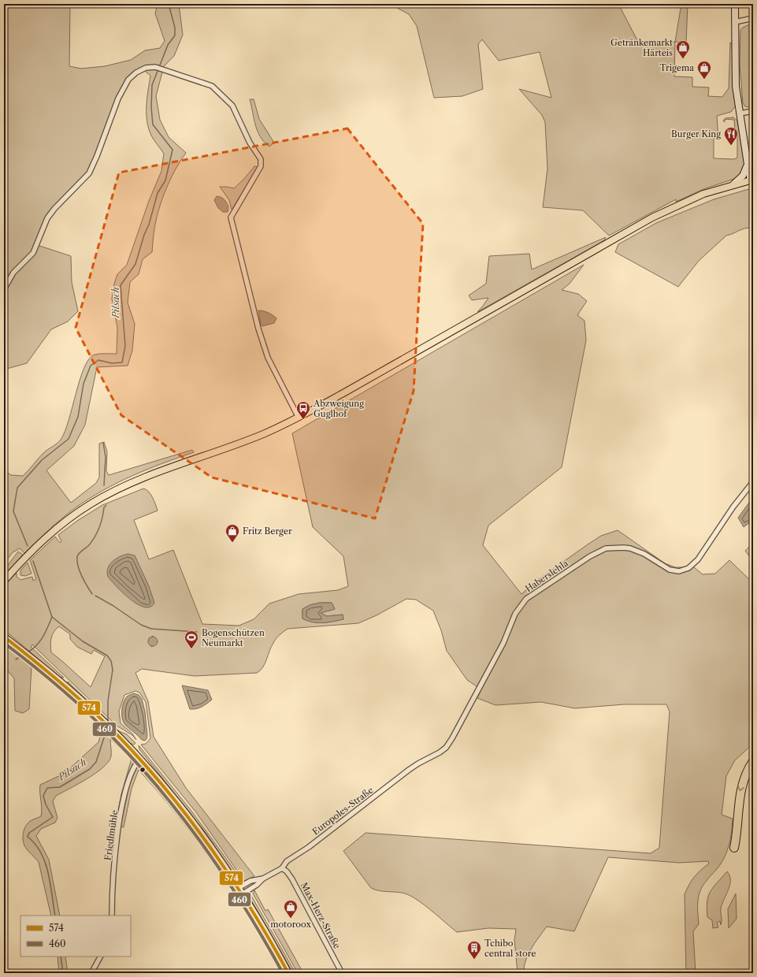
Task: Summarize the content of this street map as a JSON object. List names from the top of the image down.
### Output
{
  "streets": {
    "street": [
      "Haberslehla",
      "Europoles-Straße",
      "Friedlmühle",
      "Max-Herz-Straße"
    ]
  },
  "crossings": [
    ["Haberslehla", "Europoles-Straße"],
    ["Europoles-Straße", "Max-Herz-Straße"]
  ],
  "water": ["Pilsach"],
  "places": {
    "shop": [
      "Getränkemarkt Härteis",
      "Trigema",
      "Fritz Berger",
      "motoroox"
    ],
    "restaurant": ["Burger King"],
    "bus stop": ["Abzweigung Guglhof"],
    "sports": ["Bogenschützen Neumarkt"],
    "building": ["Tchibo central store"]
  },
  "lines": ["transit line 574", "transit line 460"],
  "legend": ["574", "460"]
}
